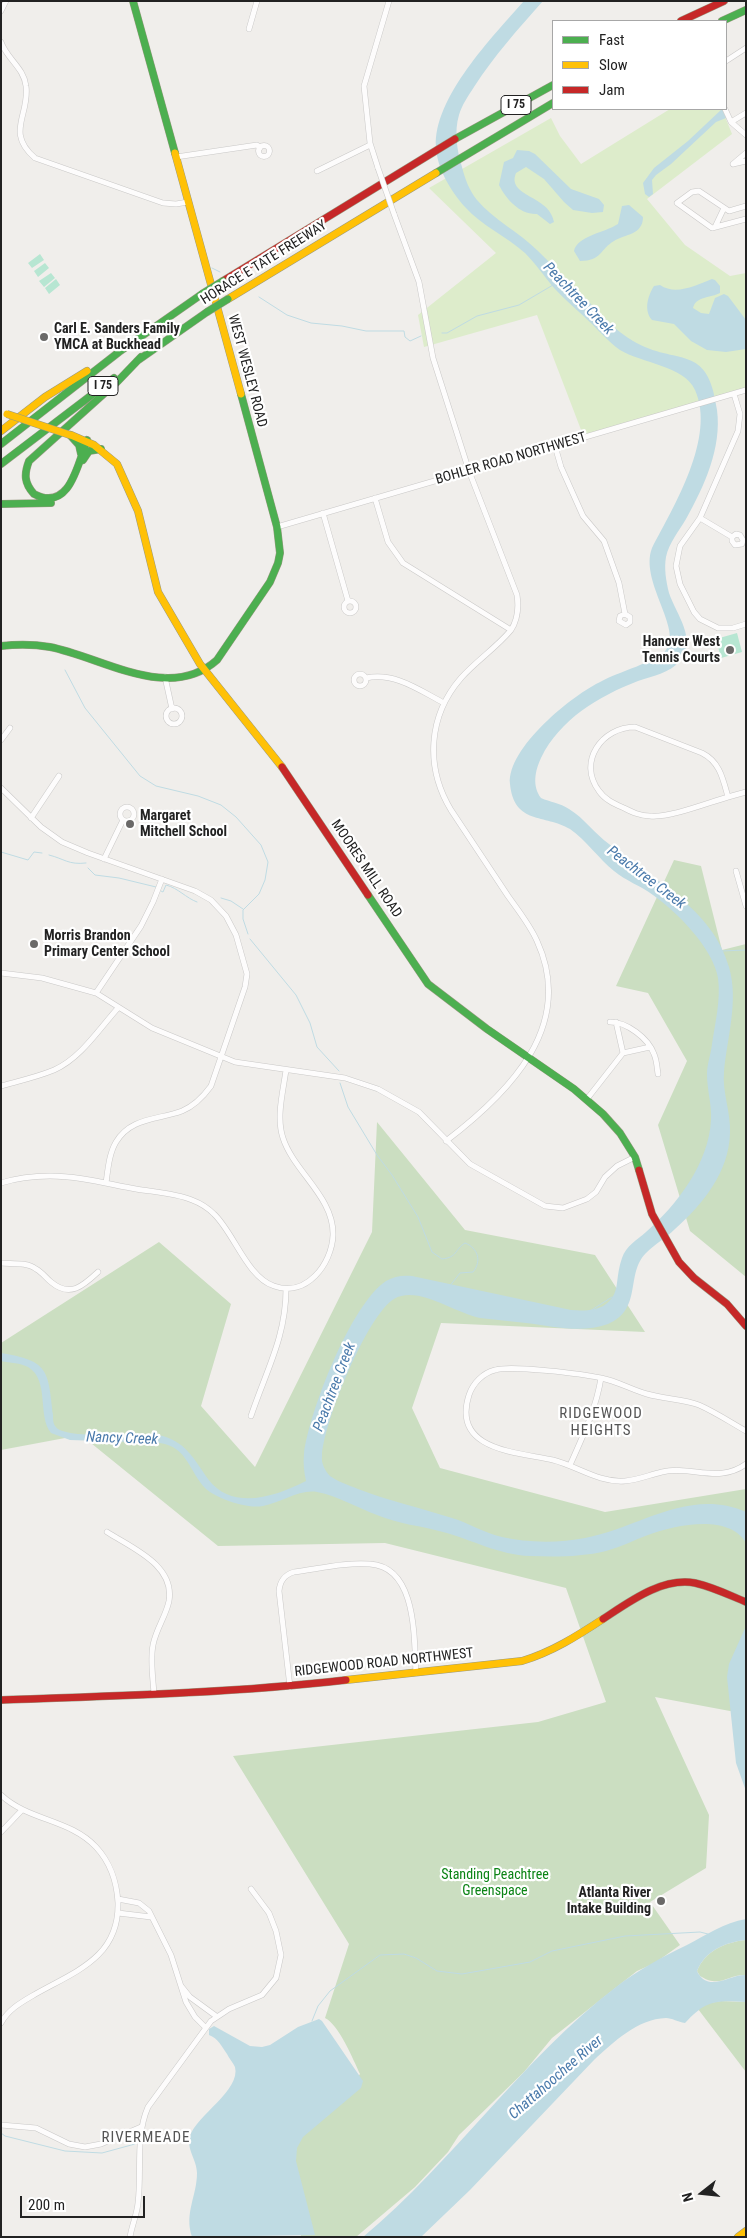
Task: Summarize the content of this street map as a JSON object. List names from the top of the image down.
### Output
{
  "streets": {
    "main road": [
      "I 75",
      "HORACE E TATE FREEWAY",
      "WEST WESLEY ROAD",
      "MOORES MILL ROAD",
      "RIDGEWOOD ROAD NORTHWEST"
    ],
    "street": ["BOHLER ROAD NORTHWEST"]
  },
  "crossings": [
    ["WEST WESLEY ROAD", "BOHLER ROAD NORTHWEST"],
    ["WEST WESLEY ROAD", "MOORES MILL ROAD"]
  ],
  "districts": ["RIDGEWOOD HEIGHTS", "RIVERMEADE"],
  "water": ["Peachtree Creek", "Nancy Creek", "Chattahoochee River"],
  "parks": ["Standing Peachtree Greenspace"],
  "places": [
    "Carl E. Sanders Family YMCA at Buckhead",
    "Hanover West Tennis Courts",
    "Margaret Mitchell School",
    "Morris Brandon Primary Center School",
    "Atlanta River Intake Building"
  ],
  "legend": ["Fast", "Slow", "Jam"],
  "scale_bar": "200 m",
  "north": "left"
}
